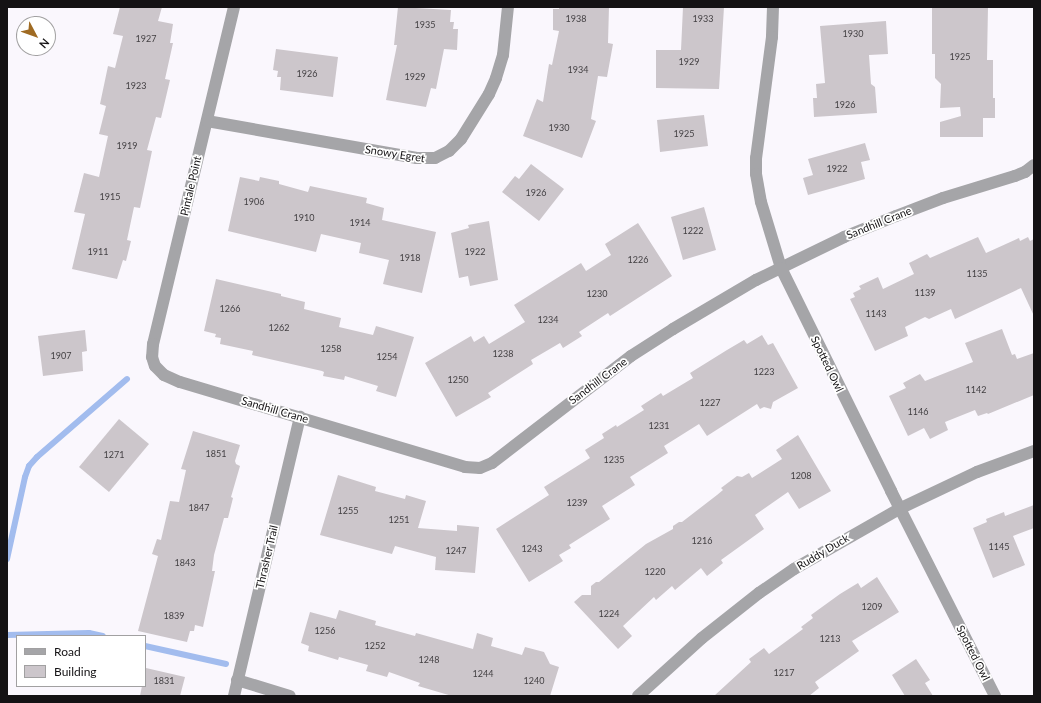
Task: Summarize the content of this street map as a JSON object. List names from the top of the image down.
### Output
{
  "streets": {
    "street": [
      "Snowy Egret",
      "Pintale Point",
      "Sandhill Crane",
      "Spotted Owl",
      "Ruddy Duck",
      "Thrasher Trail"
    ]
  },
  "crossings": [
    ["Snowy Egret", "Pintale Point"],
    ["Pintale Point", "Sandhill Crane"],
    ["Sandhill Crane", "Spotted Owl"],
    ["Sandhill Crane", "Thrasher Trail"],
    ["Spotted Owl", "Ruddy Duck"]
  ],
  "house_numbers": [
    "1938",
    "1933",
    "1935",
    "1930",
    "1927",
    "1925",
    "1929",
    "1934",
    "1926",
    "1929",
    "1923",
    "1926",
    "1930",
    "1925",
    "1919",
    "1922",
    "1926",
    "1915",
    "1906",
    "1910",
    "1914",
    "1222",
    "1911",
    "1922",
    "1918",
    "1226",
    "1135",
    "1139",
    "1230",
    "1266",
    "1143",
    "1234",
    "1262",
    "1258",
    "1238",
    "1907",
    "1254",
    "1223",
    "1250",
    "1142",
    "1227",
    "1146",
    "1231",
    "1851",
    "1271",
    "1235",
    "1208",
    "1239",
    "1847",
    "1255",
    "1251",
    "1216",
    "1145",
    "1243",
    "1247",
    "1843",
    "1220",
    "1209",
    "1224",
    "1839",
    "1256",
    "1213",
    "1252",
    "1248",
    "1217",
    "1244",
    "1831",
    "1240"
  ],
  "legend": ["Road", "Building"],
  "north": "bottom right"
}
